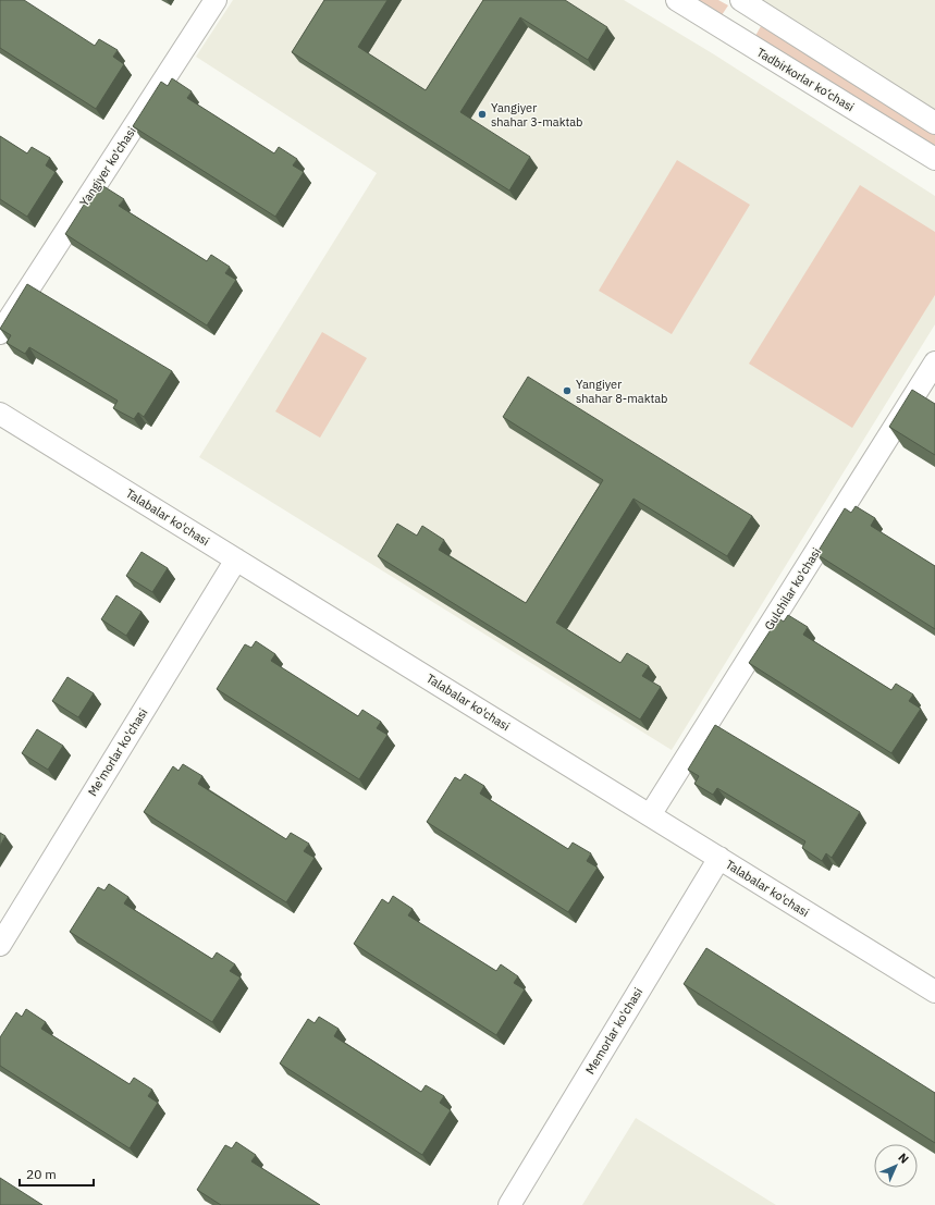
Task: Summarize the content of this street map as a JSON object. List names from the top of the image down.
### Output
{
  "streets": {
    "street": [
      "Tadbirkorlar ko‘chasi",
      "Yangiyer ko'chasi",
      "Talabalar ko'chasi",
      "Gulchilar ko'chasi",
      "Me'morlar ko'chasi",
      "Memorlar ko'chasi"
    ]
  },
  "crossings": [
    ["Talabalar ko'chasi", "Gulchilar ko'chasi"],
    ["Talabalar ko'chasi", "Me'morlar ko'chasi"],
    ["Talabalar ko'chasi", "Memorlar ko'chasi"]
  ],
  "places": ["Yangiyer shahar 3-maktab", "Yangiyer shahar 8-maktab"],
  "scale_bar": "20 m",
  "north": "top right"
}
